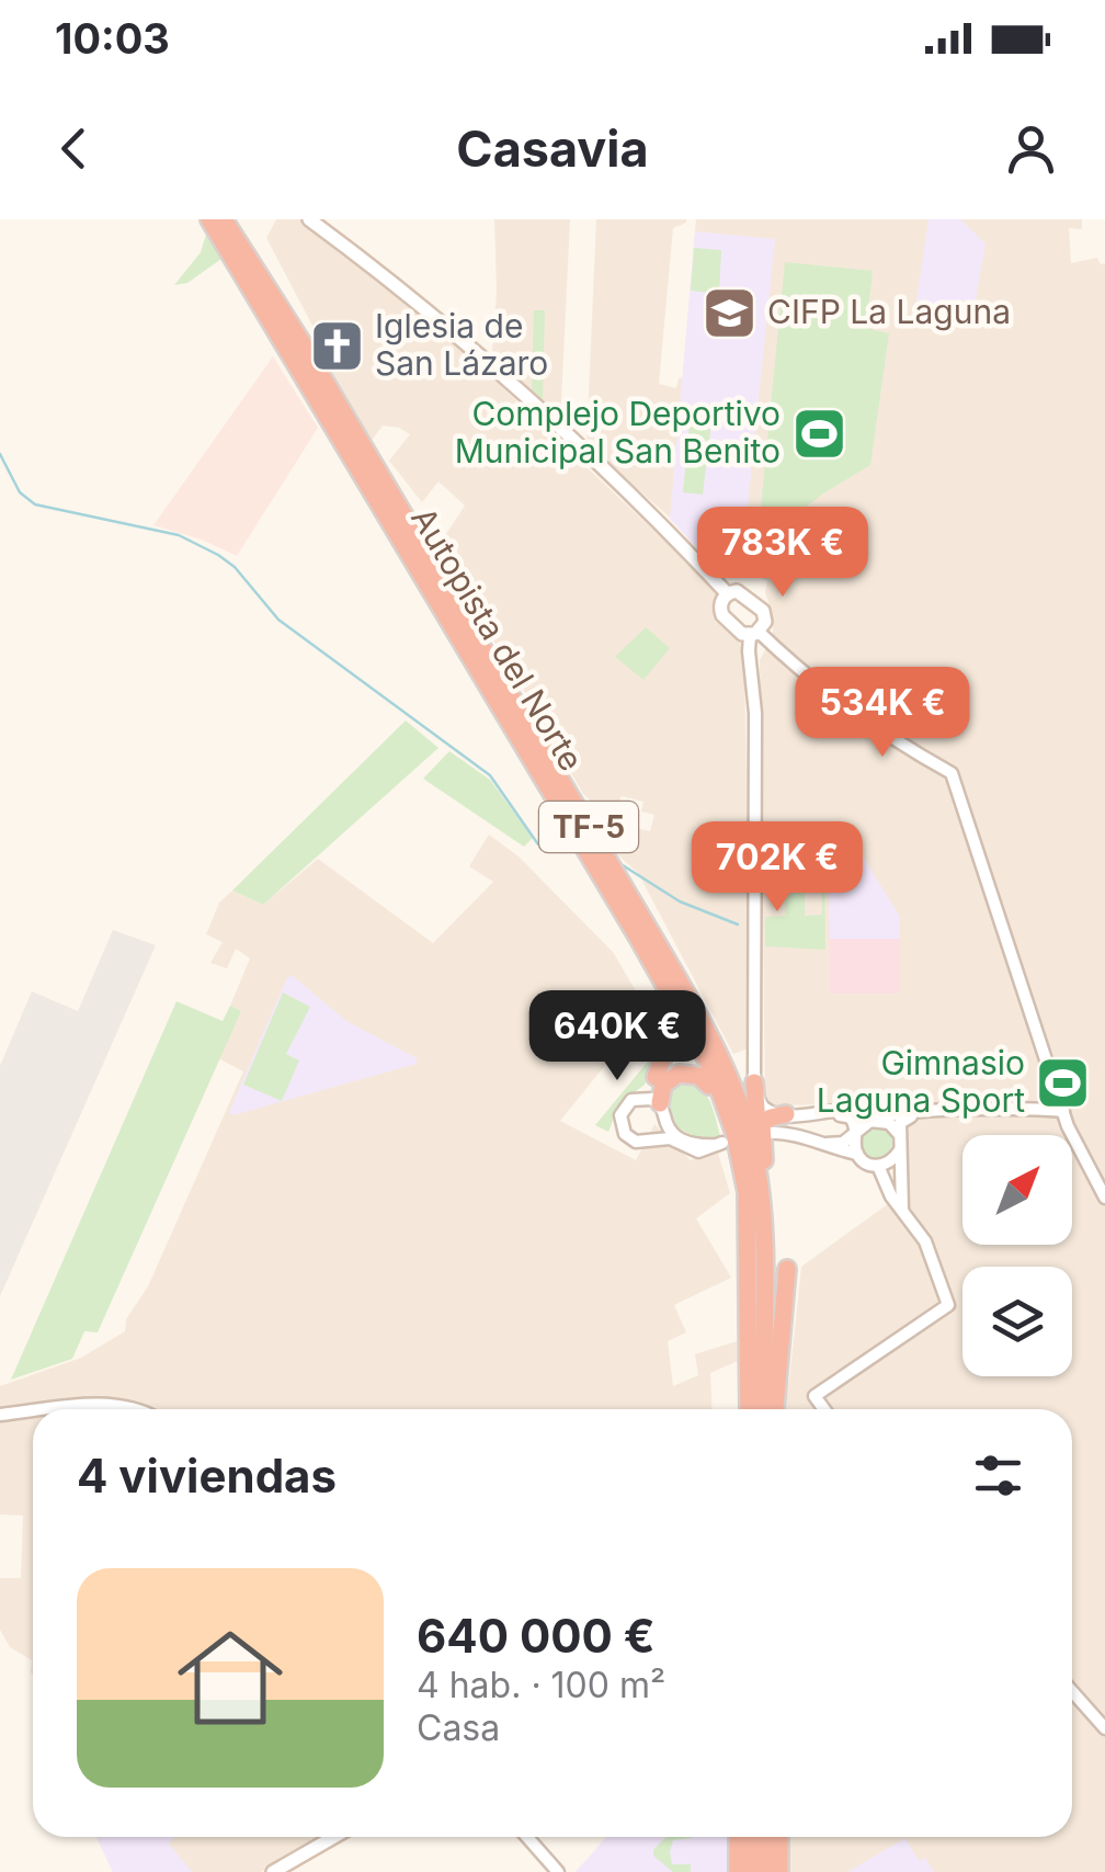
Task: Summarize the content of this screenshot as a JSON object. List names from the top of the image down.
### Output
{
  "streets": {
    "highway": ["Autopista del Norte", "TF-5"]
  },
  "places": {
    "school or university": ["CIFP La Laguna"],
    "church": ["Iglesia de San Lázaro"],
    "sports": ["Complejo Deportivo Municipal San Benito", "Gimnasio Laguna Sport"]
  },
  "north": "top right",
  "page": {
    "status": "10:03",
    "header": "Casavia",
    "price": [
      "783K €",
      "534K €",
      "702K €",
      "640K €"
    ],
    "heading": "4 viviendas",
    "list": [
      {
        "name": "640 000 €",
        "note": "4 hab. · 100 m² · Casa"
      }
    ]
  }
}
